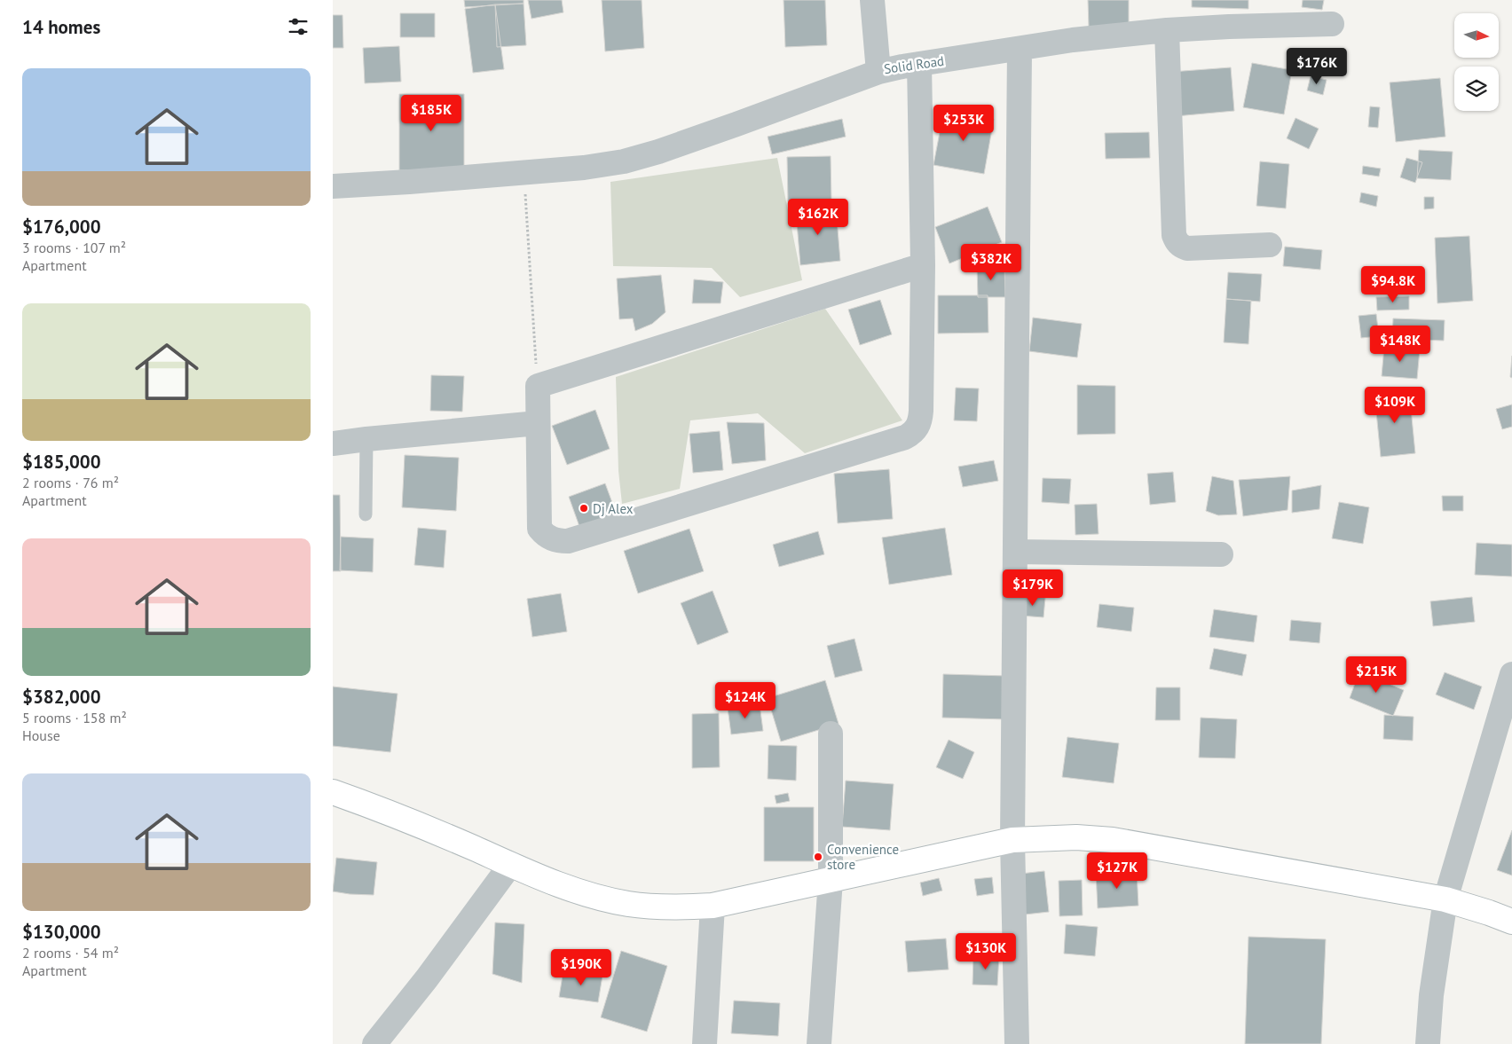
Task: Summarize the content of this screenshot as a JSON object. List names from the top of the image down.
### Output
{
  "streets": {
    "street": ["Solid Road"]
  },
  "places": ["Dj Alex", "Convenience store"],
  "north": "right",
  "page": {
    "heading": "14 homes",
    "price": [
      "$176K",
      "$185K",
      "$253K",
      "$162K",
      "$382K",
      "$94.8K",
      "$148K",
      "$109K",
      "$179K",
      "$215K",
      "$124K",
      "$127K",
      "$130K",
      "$190K"
    ],
    "list": [
      {
        "name": "$176,000",
        "note": "3 rooms · 107 m² · Apartment"
      },
      {
        "name": "$185,000",
        "note": "2 rooms · 76 m² · Apartment"
      },
      {
        "name": "$382,000",
        "note": "5 rooms · 158 m² · House"
      },
      {
        "name": "$130,000",
        "note": "2 rooms · 54 m² · Apartment"
      }
    ]
  }
}
